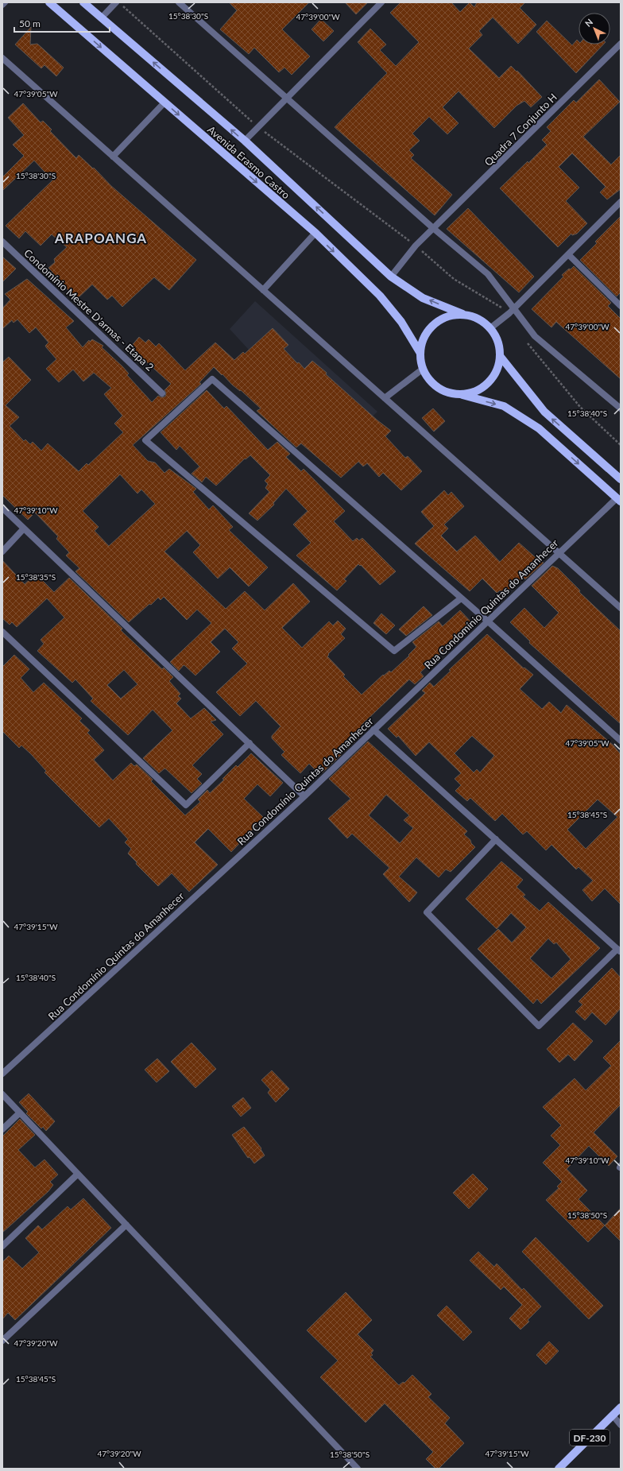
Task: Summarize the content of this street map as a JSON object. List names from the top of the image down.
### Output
{
  "streets": {
    "main road": ["Avenida Erasmo Castro", "DF-230"],
    "street": ["Quadra 7 Conjunto H", "Condomínio Mestre D'armas - Etapa 2", "Rua Condomínio Quintas do Amanhecer"]
  },
  "crossings": [
    ["Quadra 7 Conjunto H", "Avenida Erasmo Castro"]
  ],
  "districts": ["ARAPOANGA"],
  "scale_bar": "50 m",
  "north": "top left",
  "coordinates": [
    "15°38'30\"S",
    "47°39'00\"W",
    "47°39'05\"W",
    "15°38'40\"S",
    "47°39'10\"W",
    "15°38'35\"S",
    "15°38'45\"S",
    "47°39'15\"W",
    "15°38'50\"S",
    "47°39'20\"W"
  ]
}
